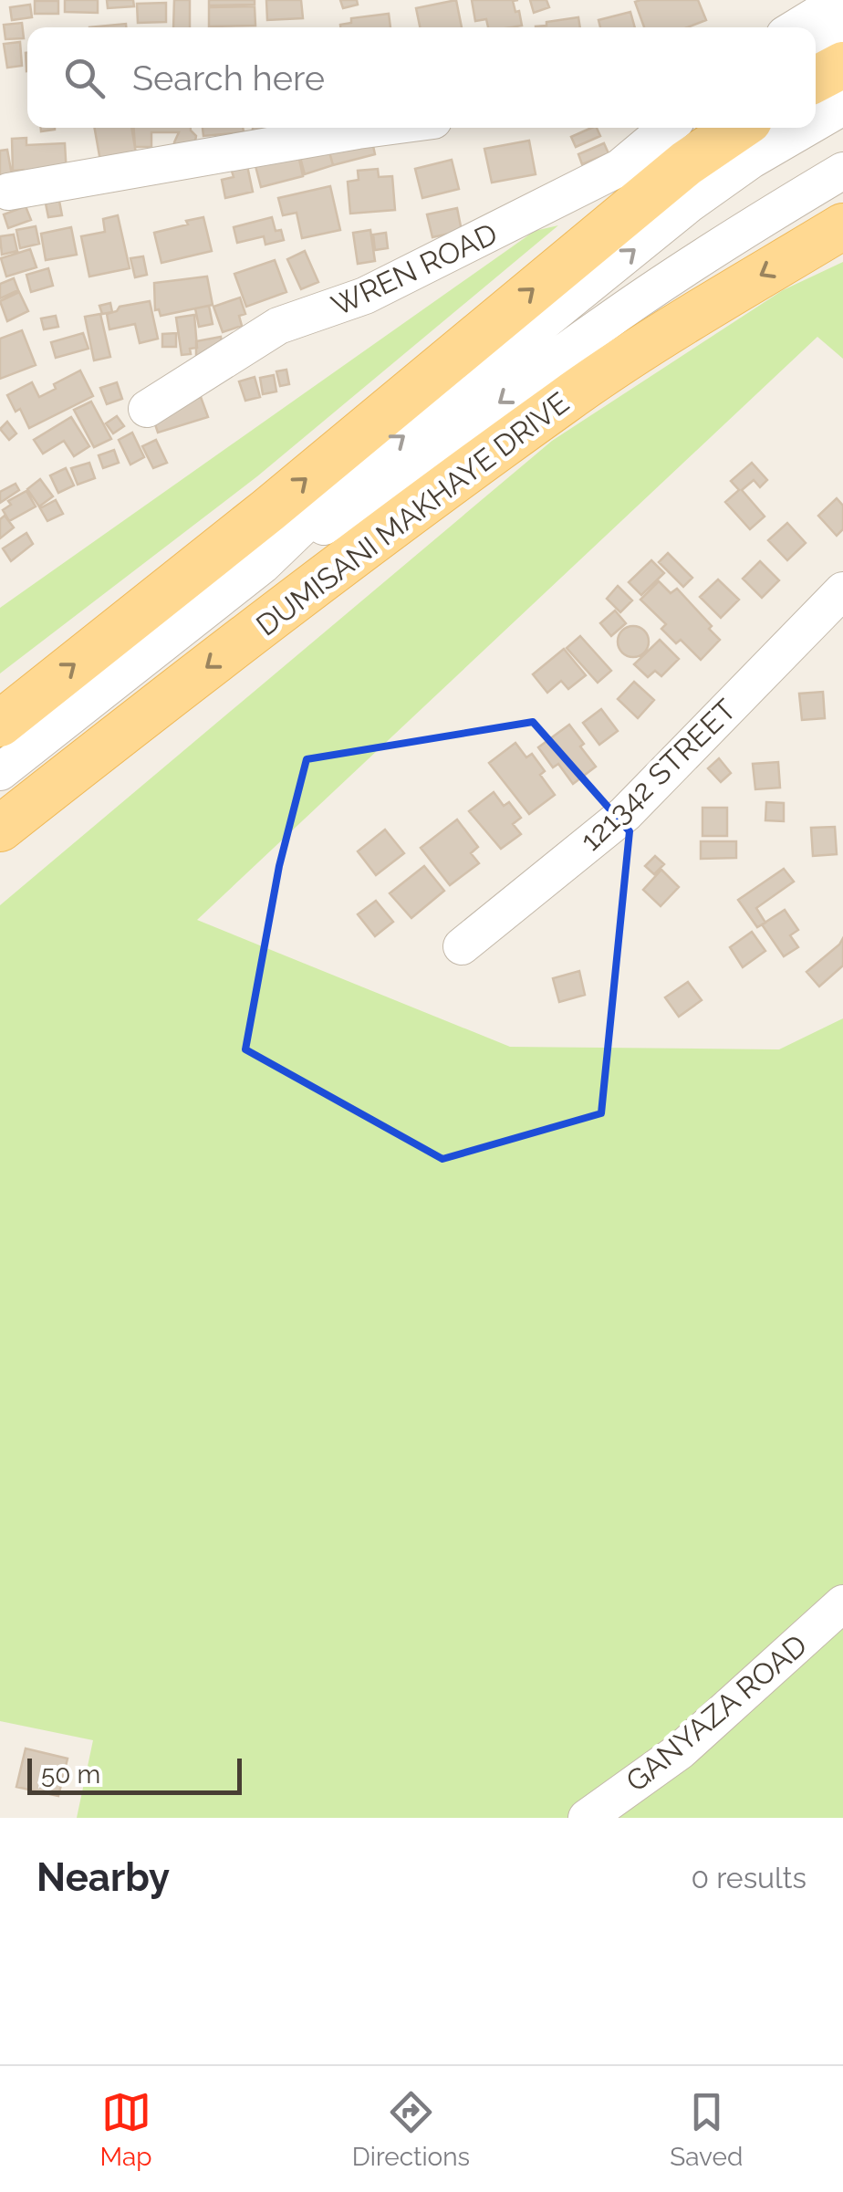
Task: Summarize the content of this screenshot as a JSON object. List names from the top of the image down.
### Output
{
  "streets": {
    "main road": ["DUMISANI MAKHAYE DRIVE"],
    "street": ["WREN ROAD", "121342 STREET", "GANYAZA ROAD"]
  },
  "scale_bar": "50 m",
  "page": {
    "search": "Search here",
    "scale": "50 m",
    "heading": ["Nearby", "0 results"],
    "nav": ["Map", "Directions", "Saved"]
  }
}
